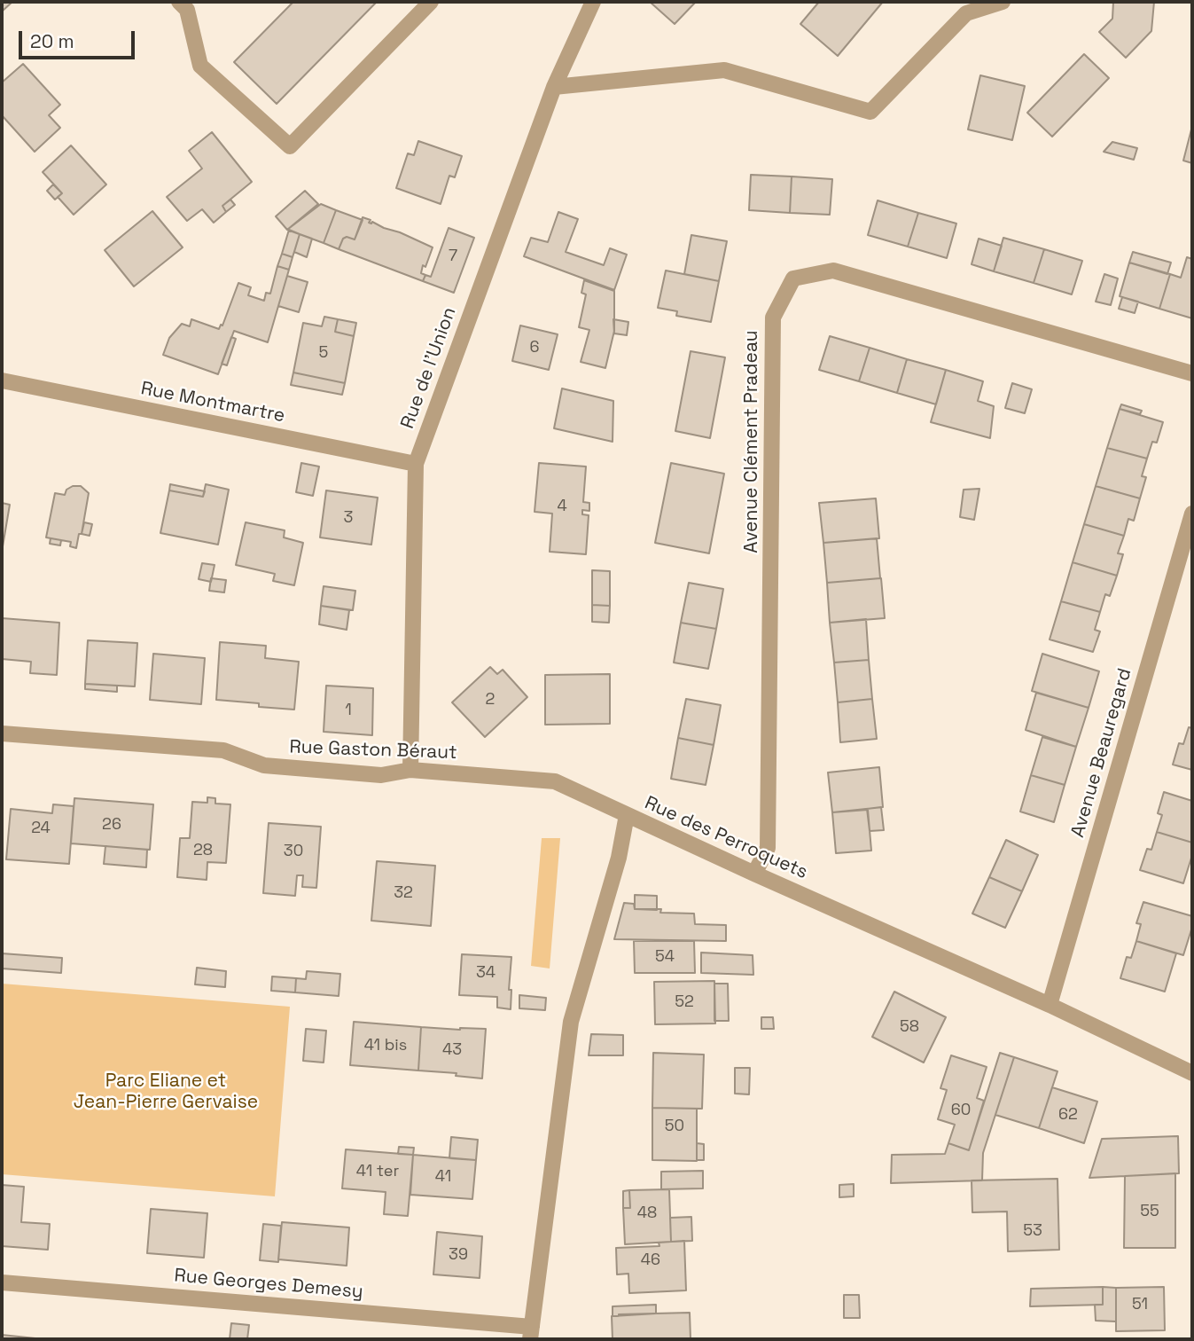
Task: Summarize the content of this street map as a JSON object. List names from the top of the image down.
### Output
{
  "streets": {
    "street": [
      "Rue de l'Union",
      "Rue Montmartre",
      "Avenue Clément Pradeau",
      "Rue Gaston Béraut",
      "Avenue Beauregard",
      "Rue des Perroquets",
      "Rue Georges Demesy"
    ]
  },
  "crossings": [
    ["Rue de l'Union", "Rue Montmartre"],
    ["Rue de l'Union", "Rue Gaston Béraut"],
    ["Avenue Clément Pradeau", "Rue des Perroquets"],
    ["Rue Gaston Béraut", "Rue des Perroquets"],
    ["Avenue Beauregard", "Rue des Perroquets"],
    ["Rue des Perroquets", "Rue Georges Demesy"]
  ],
  "parks": ["Parc Eliane et Jean-Pierre Gervaise"],
  "house_numbers": [
    "7",
    "6",
    "5",
    "4",
    "3",
    "2",
    "1",
    "26",
    "24",
    "28",
    "30",
    "32",
    "54",
    "34",
    "52",
    "58",
    "41 bis",
    "43",
    "60",
    "62",
    "50",
    "41 ter",
    "41",
    "55",
    "48",
    "53",
    "39",
    "46",
    "51"
  ],
  "scale_bar": "20 m"
}
